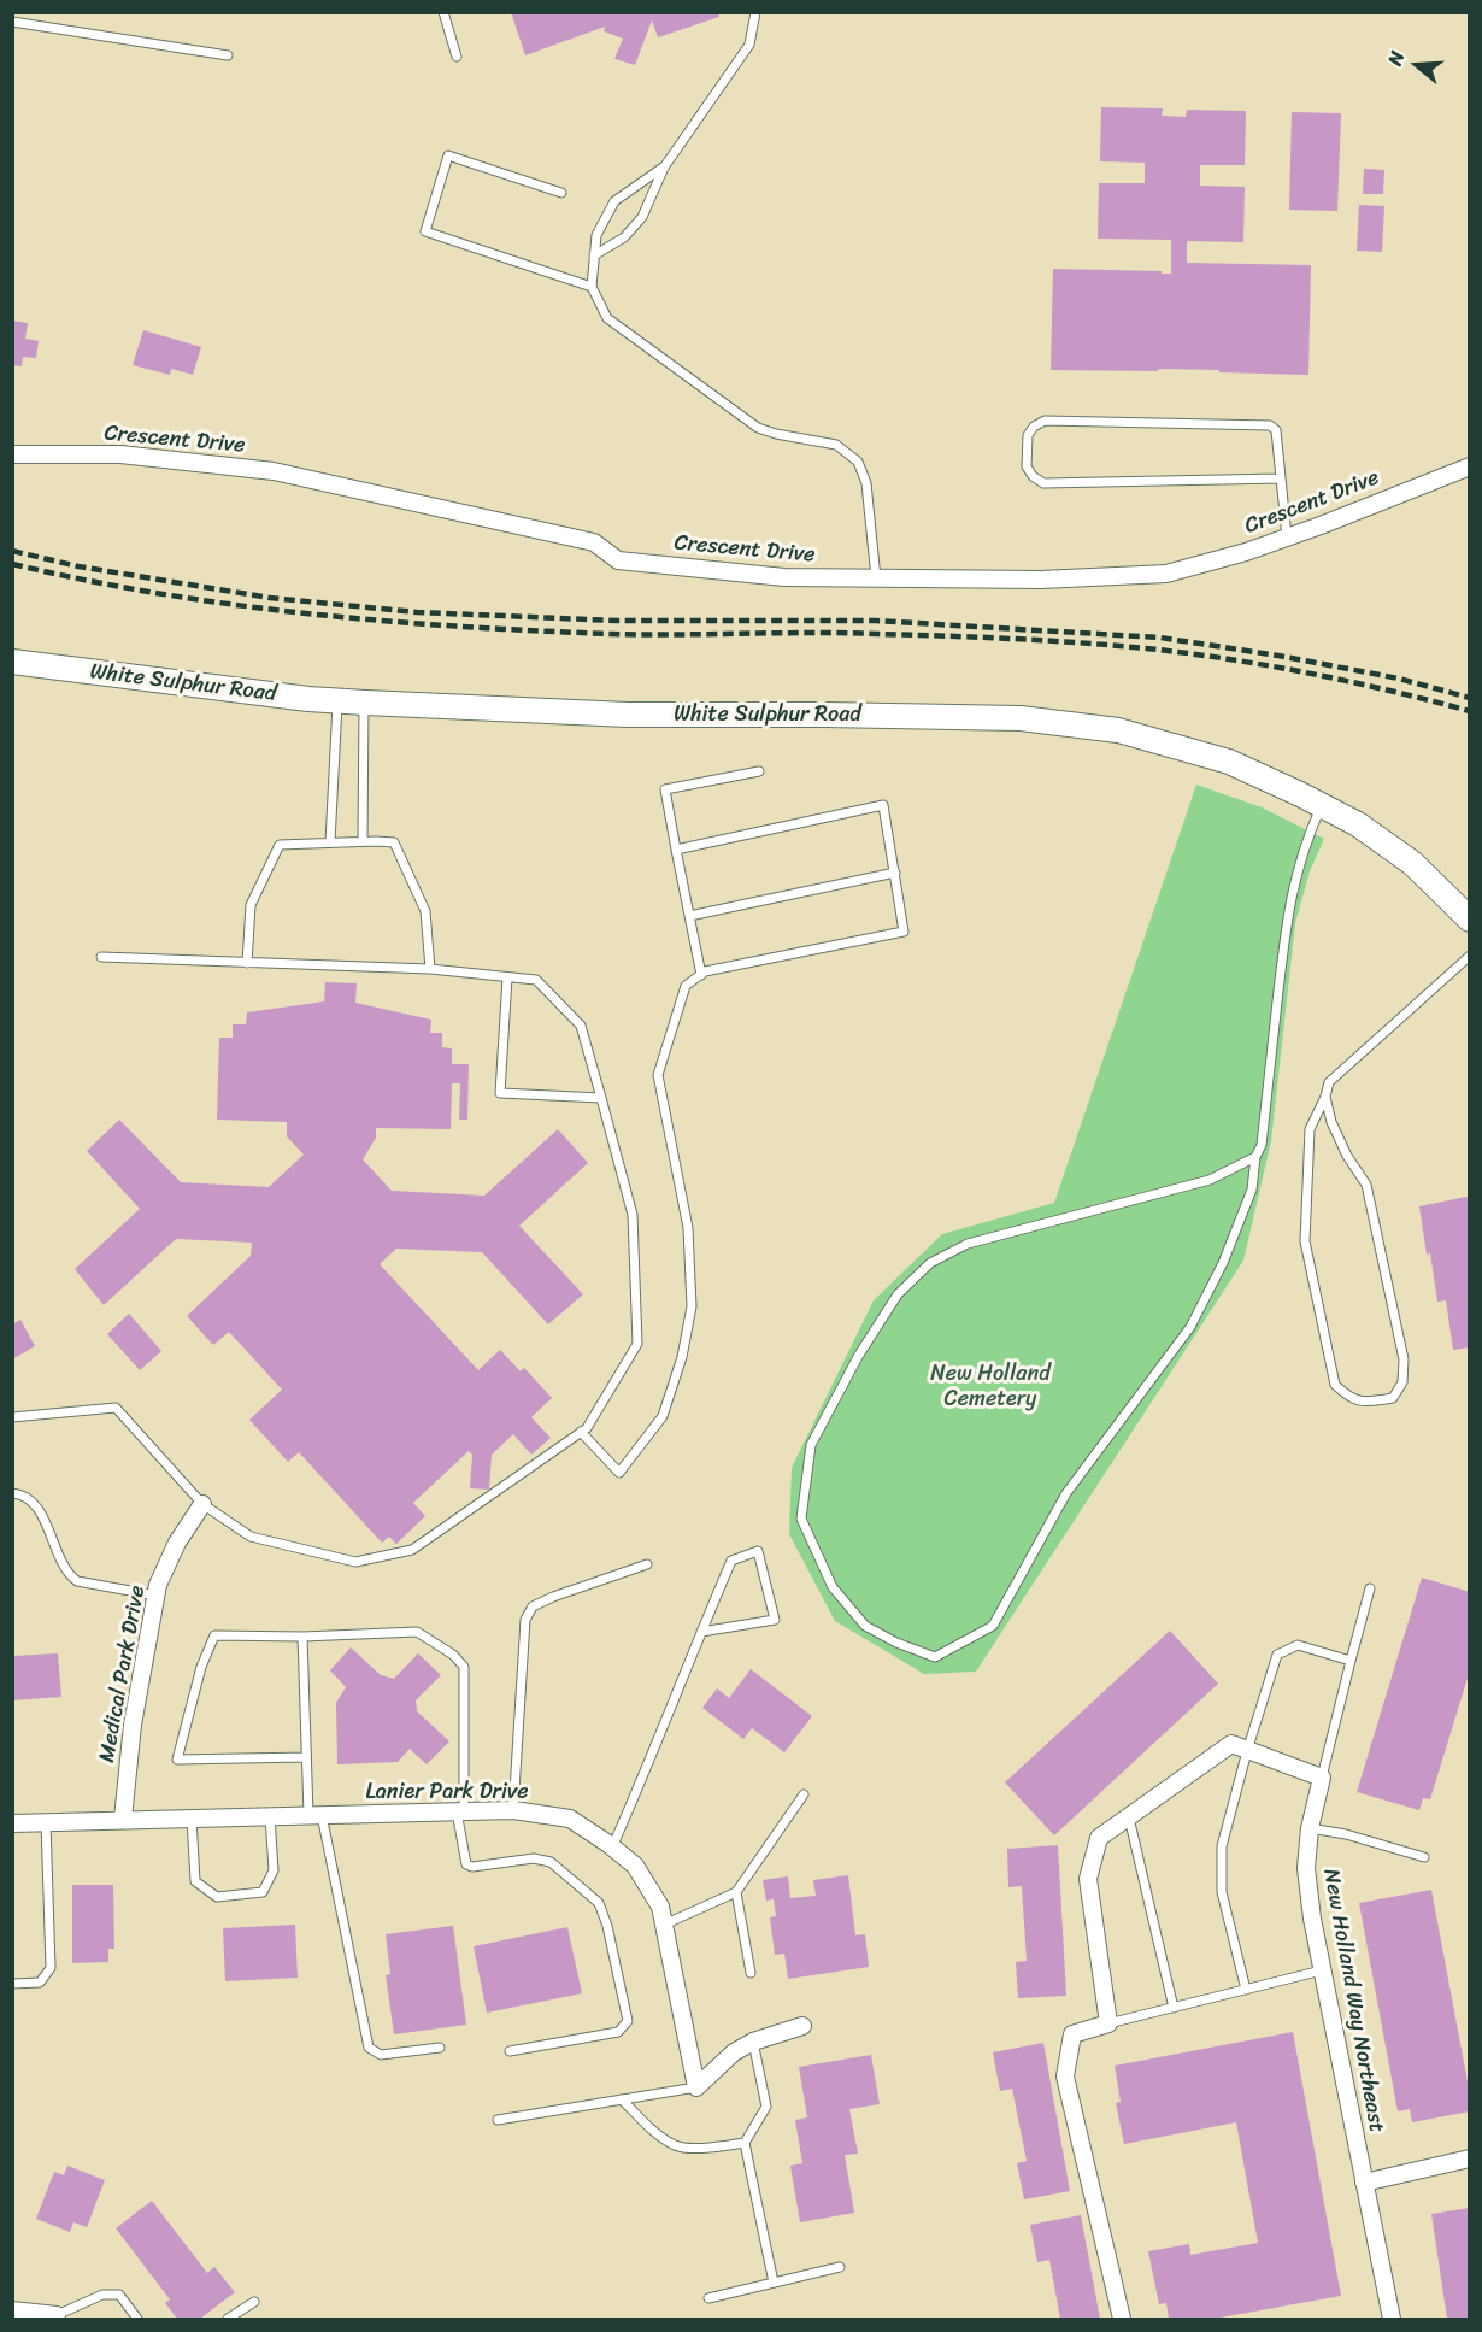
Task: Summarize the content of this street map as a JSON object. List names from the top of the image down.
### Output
{
  "streets": {
    "street": [
      "Crescent Drive",
      "White Sulphur Road",
      "Medical Park Drive",
      "Lanier Park Drive",
      "New Holland Way Northeast"
    ]
  },
  "crossings": [
    ["Medical Park Drive", "Lanier Park Drive"]
  ],
  "parks": ["New Holland Cemetery"],
  "north": "left"
}
